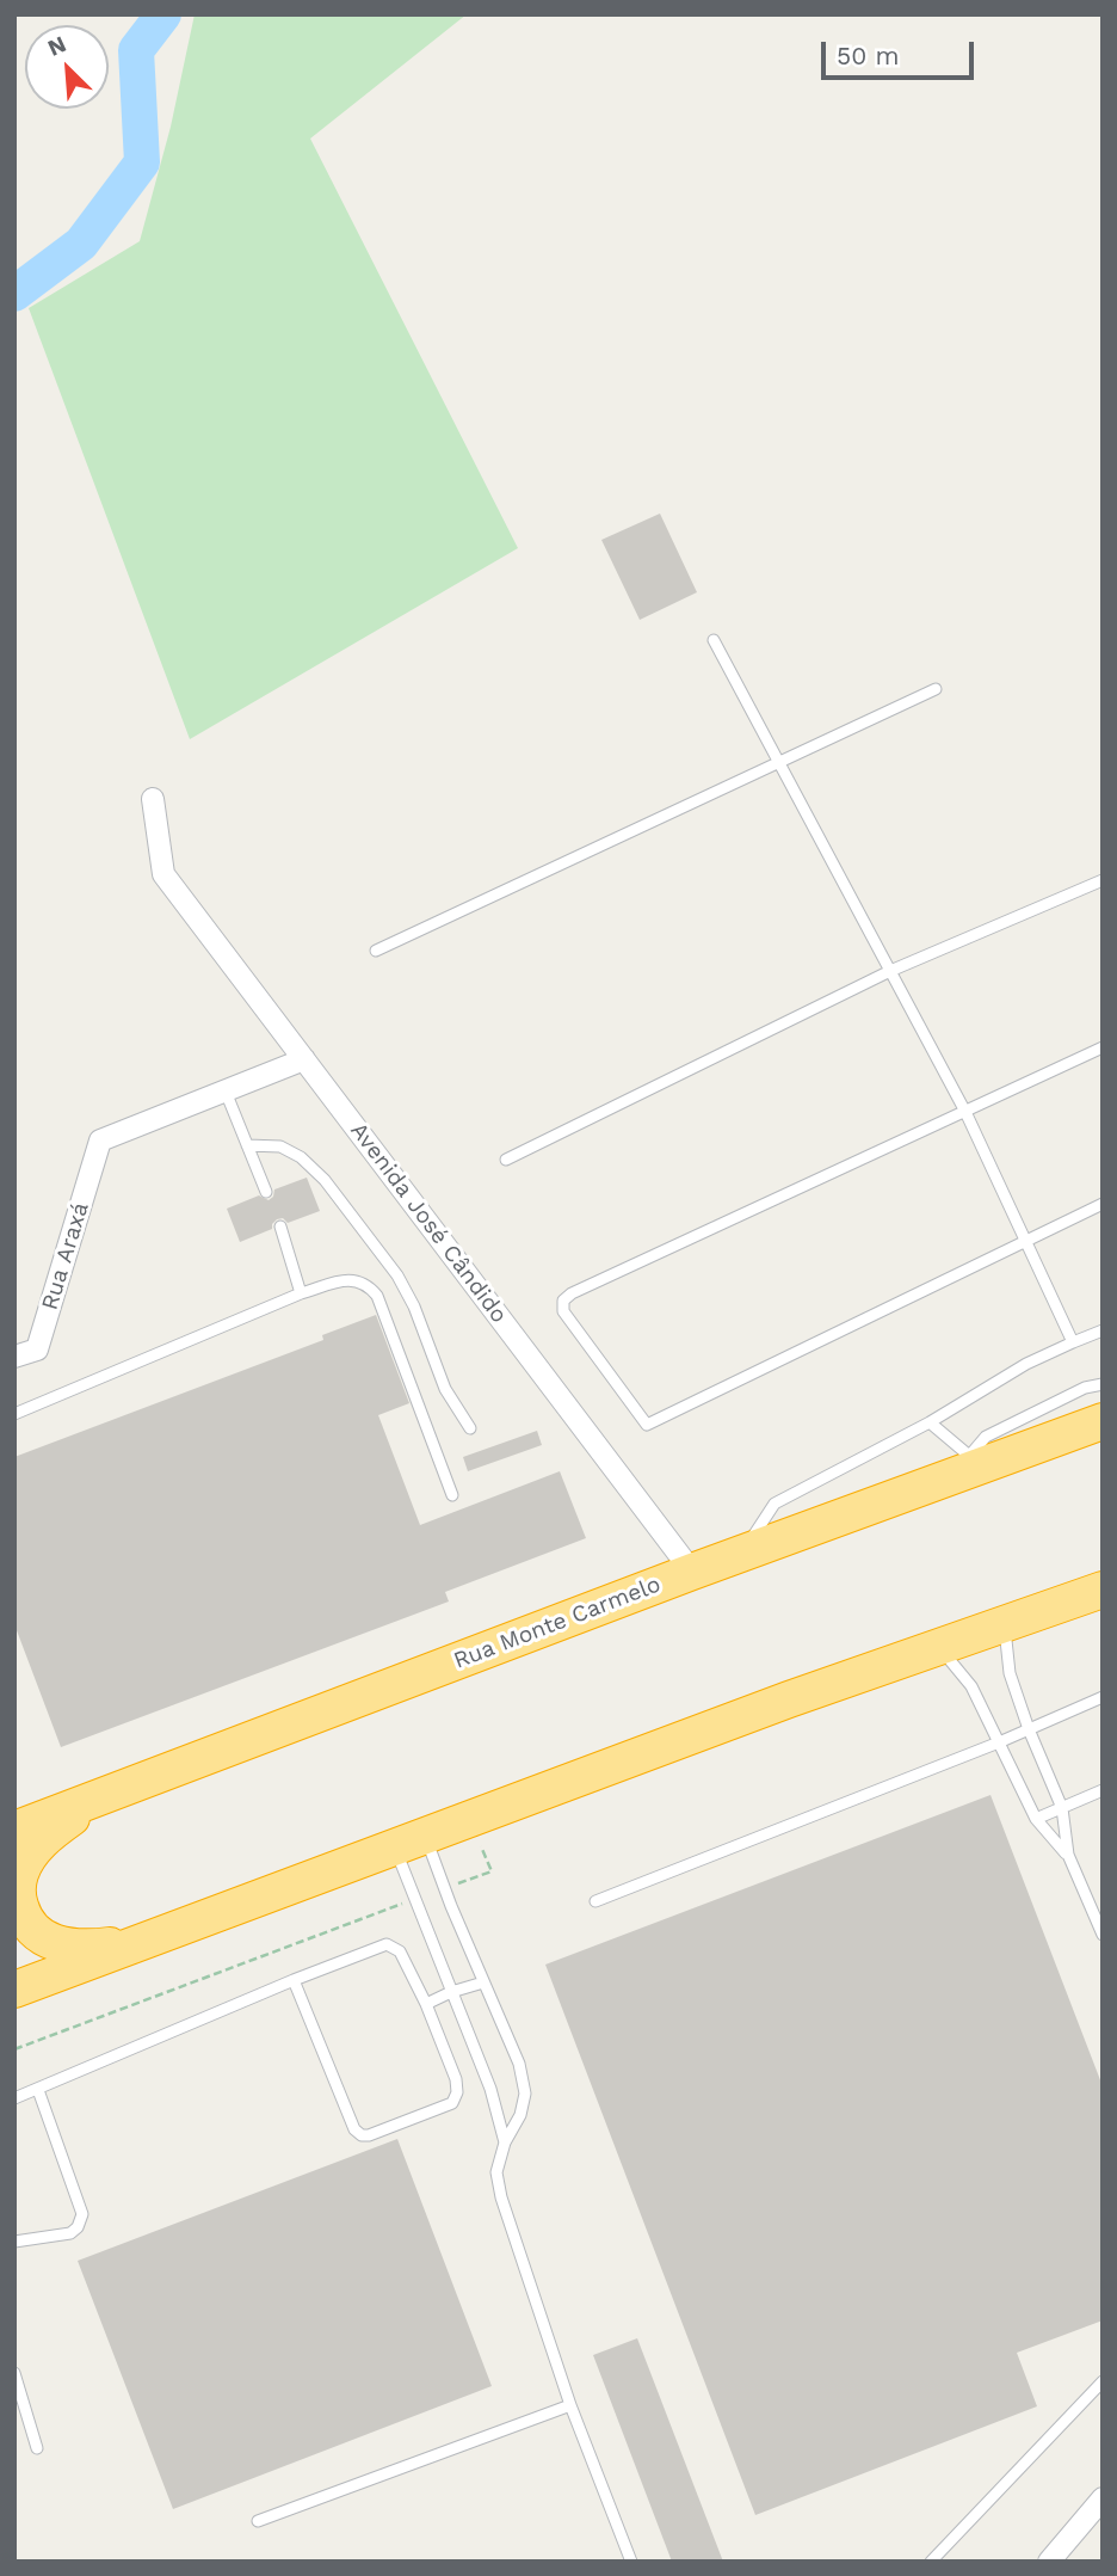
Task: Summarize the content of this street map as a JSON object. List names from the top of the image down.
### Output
{
  "streets": {
    "highway": ["Rua Monte Carmelo"],
    "street": ["Avenida José Cândido", "Rua Araxá"]
  },
  "crossings": [
    ["Avenida José Cândido", "Rua Monte Carmelo"]
  ],
  "scale_bar": "50 m",
  "north": "top left"
}
